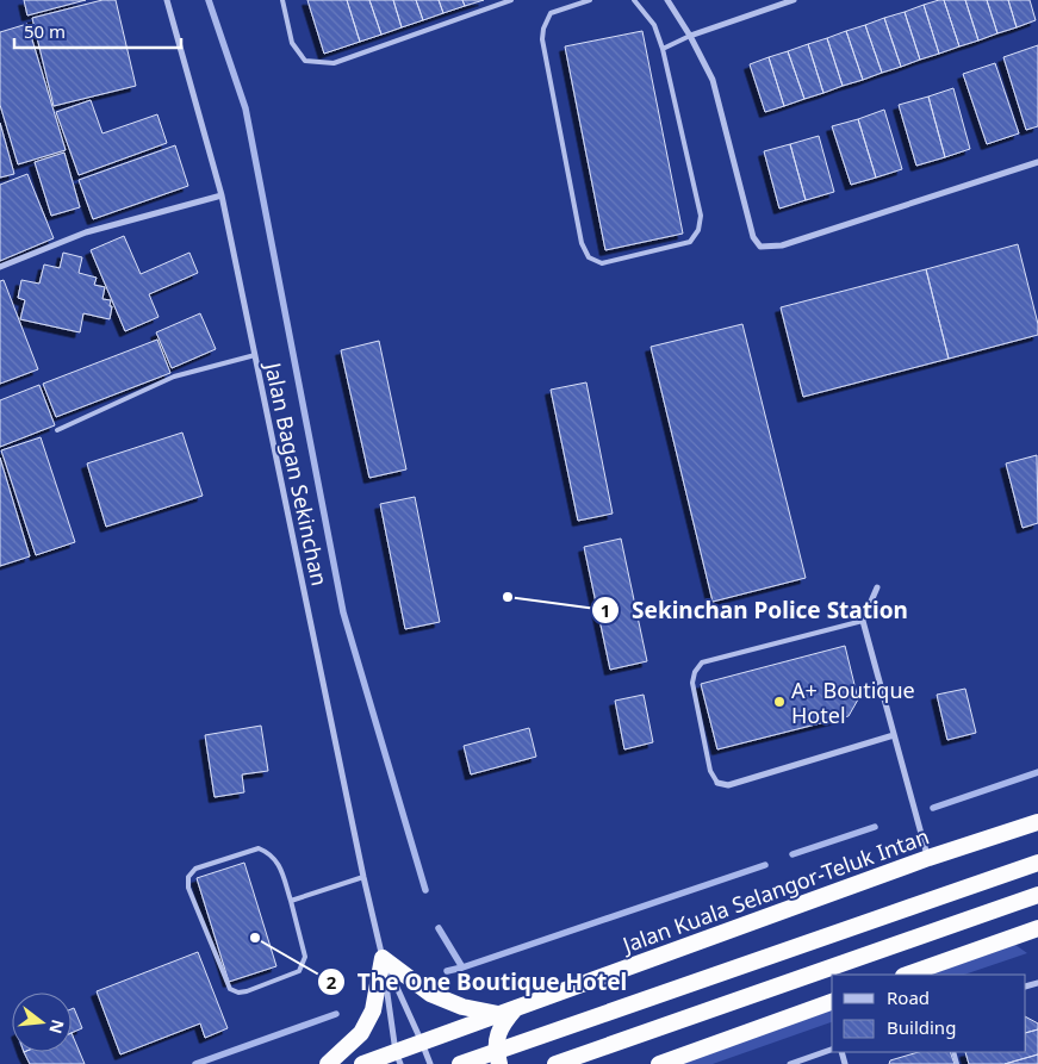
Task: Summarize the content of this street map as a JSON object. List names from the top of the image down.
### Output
{
  "streets": {
    "highway": ["Jalan Kuala Selangor-Teluk Intan"],
    "street": ["Jalan Bagan Sekinchan"]
  },
  "crossings": [
    ["Jalan Bagan Sekinchan", "Jalan Kuala Selangor-Teluk Intan"]
  ],
  "places": ["Sekinchan Police Station", "A+ Boutique Hotel", "The One Boutique Hotel"],
  "legend": ["Road", "Building"],
  "scale_bar": "50 m",
  "north": "right"
}
